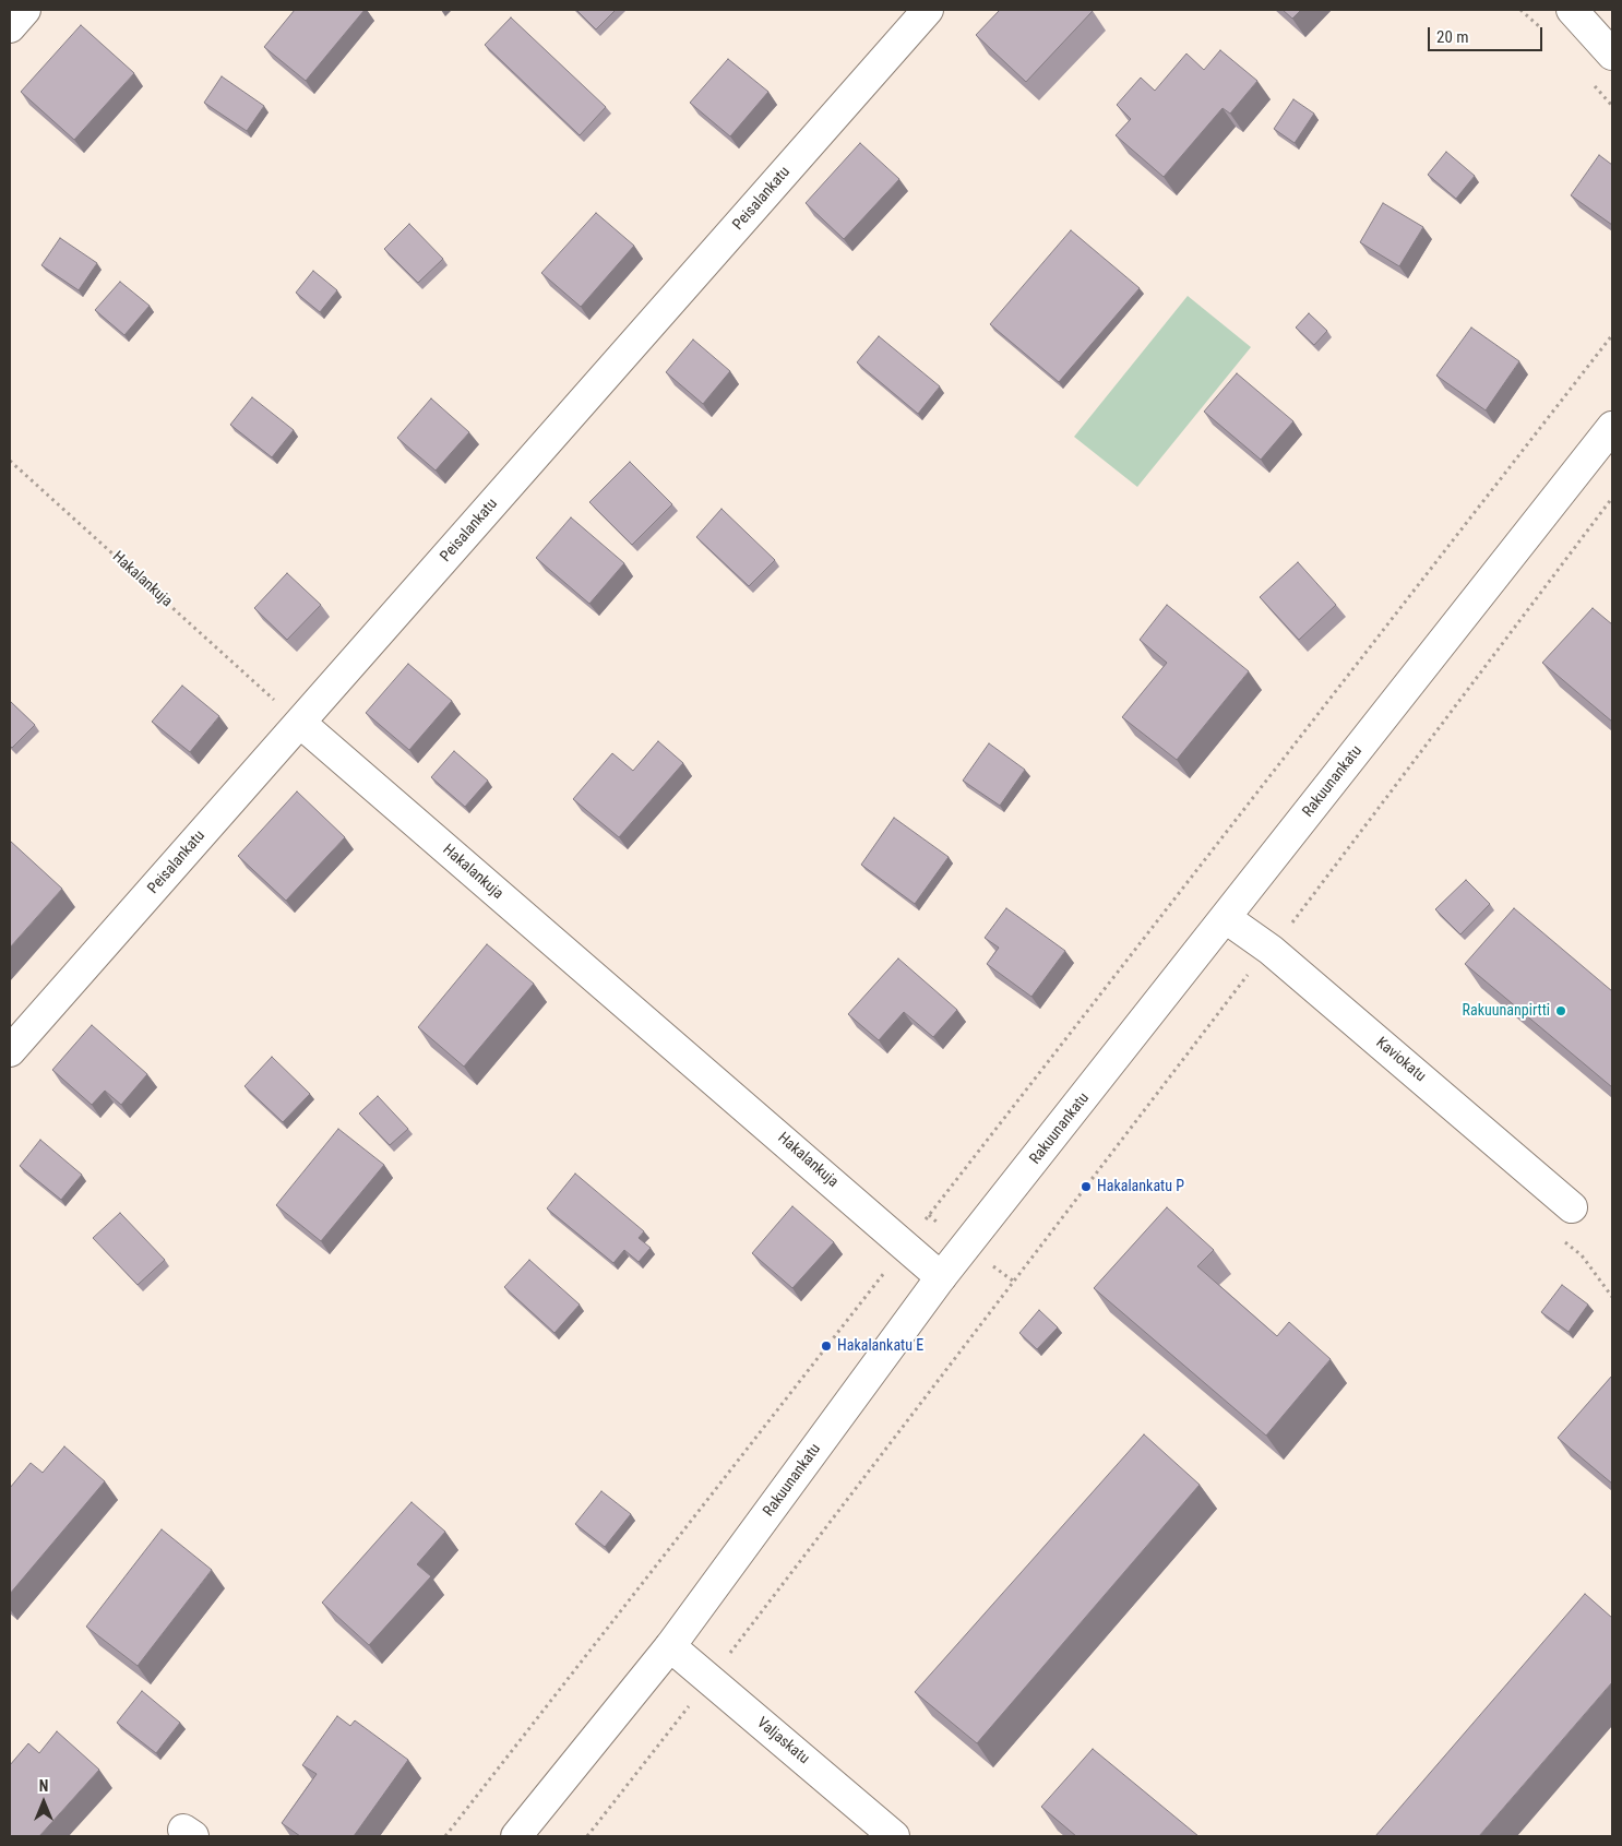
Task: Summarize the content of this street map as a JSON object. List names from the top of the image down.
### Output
{
  "streets": {
    "street": [
      "Peisalankatu",
      "Hakalankuja",
      "Rakuunankatu",
      "Kaviokatu",
      "Valjaskatu"
    ]
  },
  "crossings": [
    ["Peisalankatu", "Hakalankuja"],
    ["Hakalankuja", "Rakuunankatu"],
    ["Rakuunankatu", "Kaviokatu"],
    ["Rakuunankatu", "Valjaskatu"]
  ],
  "places": ["Rakuunanpirtti", "Hakalankatu P", "Hakalankatu E"],
  "scale_bar": "20 m",
  "north": "top"
}
